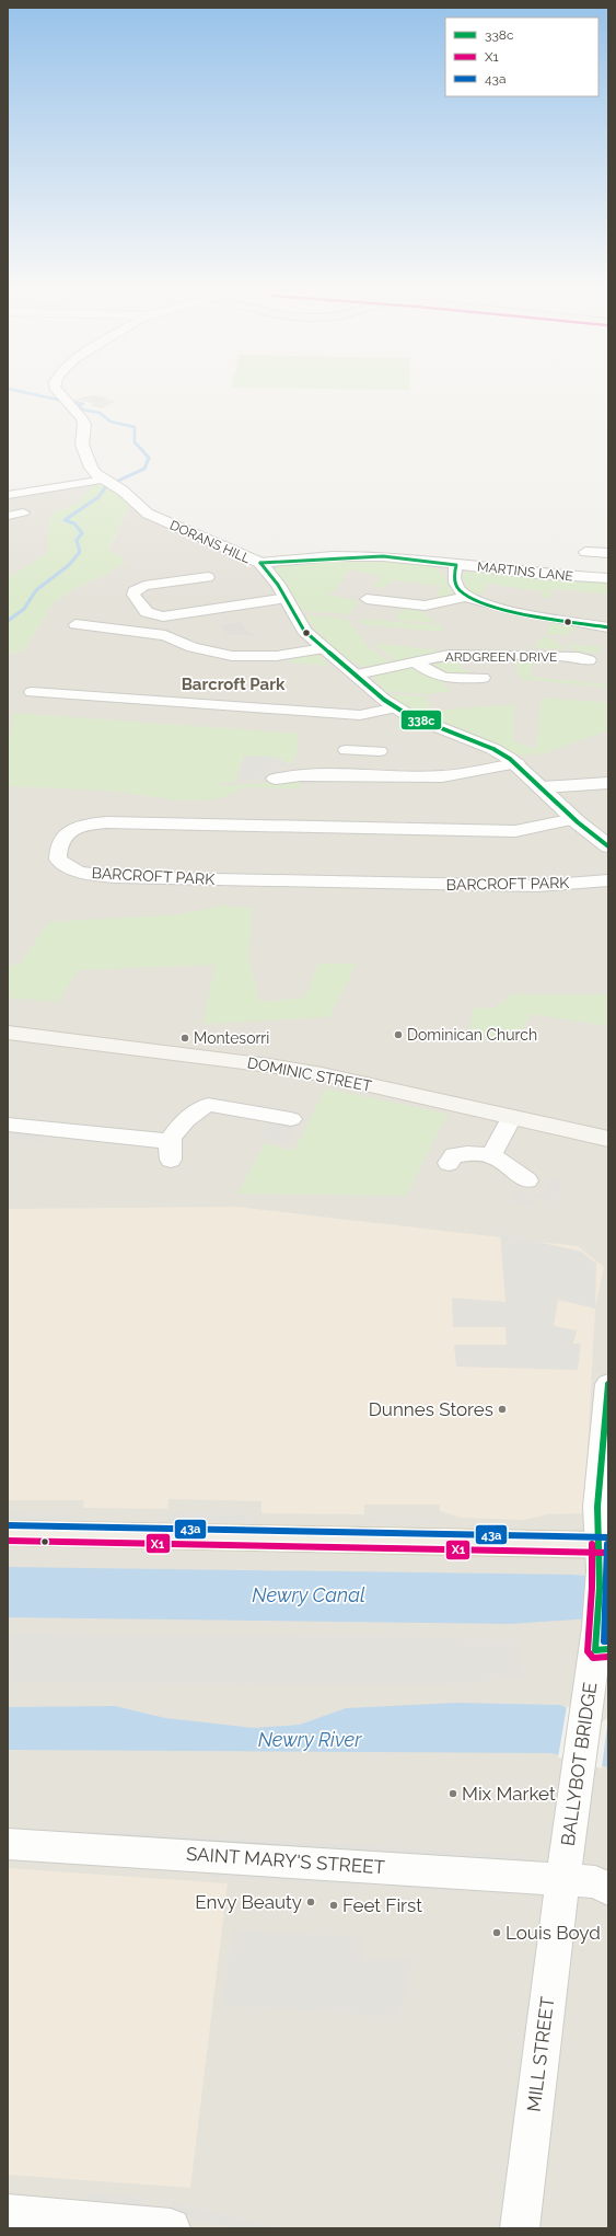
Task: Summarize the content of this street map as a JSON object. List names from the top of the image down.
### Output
{
  "streets": {
    "main road": ["DOMINIC STREET"],
    "street": [
      "DORANS HILL",
      "MARTINS LANE",
      "ARDGREEN DRIVE",
      "BARCROFT PARK",
      "BALLYBOT BRIDGE",
      "SAINT MARY'S STREET",
      "MILL STREET"
    ]
  },
  "crossings": [
    ["DORANS HILL", "MARTINS LANE"],
    ["DORANS HILL", "ARDGREEN DRIVE"],
    ["DORANS HILL", "BARCROFT PARK"],
    ["BALLYBOT BRIDGE", "SAINT MARY'S STREET"],
    ["BALLYBOT BRIDGE", "MILL STREET"],
    ["SAINT MARY'S STREET", "MILL STREET"]
  ],
  "districts": ["Barcroft Park"],
  "water": ["Newry Canal", "Newry River"],
  "places": [
    "Dominican Church",
    "Montesorri",
    "Dunnes Stores",
    "Mix Market",
    "Envy Beauty",
    "Feet First",
    "Louis Boyd"
  ],
  "lines": ["transit line 338c", "transit line 43a", "transit line X1"],
  "legend": ["338c", "X1", "43a"]
}
